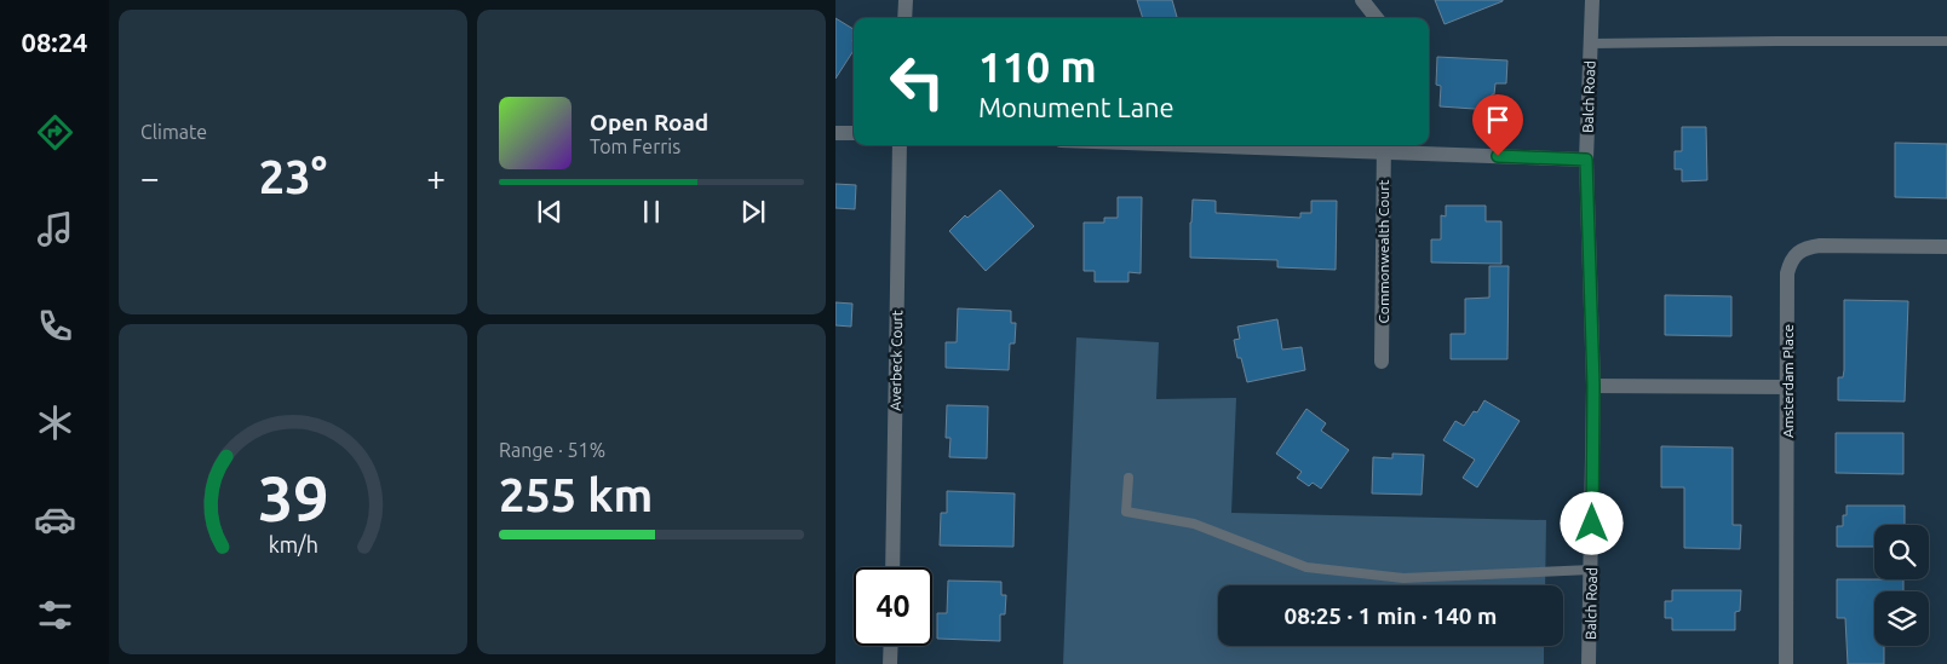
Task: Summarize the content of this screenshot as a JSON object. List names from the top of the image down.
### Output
{
  "streets": {
    "street": [
      "Balch Road",
      "Commonwealth Court",
      "Averbeck Court",
      "Amsterdam Place"
    ]
  },
  "page": {
    "tabs": "08:24",
    "tile": [
      "Climate",
      ["Range · 51%", "255 km"]
    ],
    "turn": ["110 m", "Monument Lane"],
    "song": ["Open Road", "Tom Ferris"],
    "heat": ["−", "23°", "+"],
    "limit": "40",
    "trip": "08:25 · 1 min · 140 m",
    "gauge": ["39", "km/h"]
  }
}
